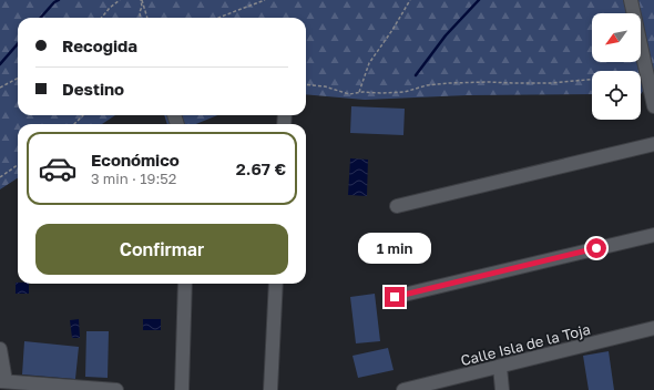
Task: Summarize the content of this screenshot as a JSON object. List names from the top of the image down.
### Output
{
  "streets": {
    "street": ["Calle Isla de la Toja"]
  },
  "north": "bottom left",
  "page": {
    "banner": ["Recogida", "Destino"],
    "list": [
      {
        "name": "Económico",
        "note": "3 min · 19:52",
        "value": "2.67 €"
      }
    ],
    "buttons": "Confirmar",
    "bubble": "1 min"
  }
}
